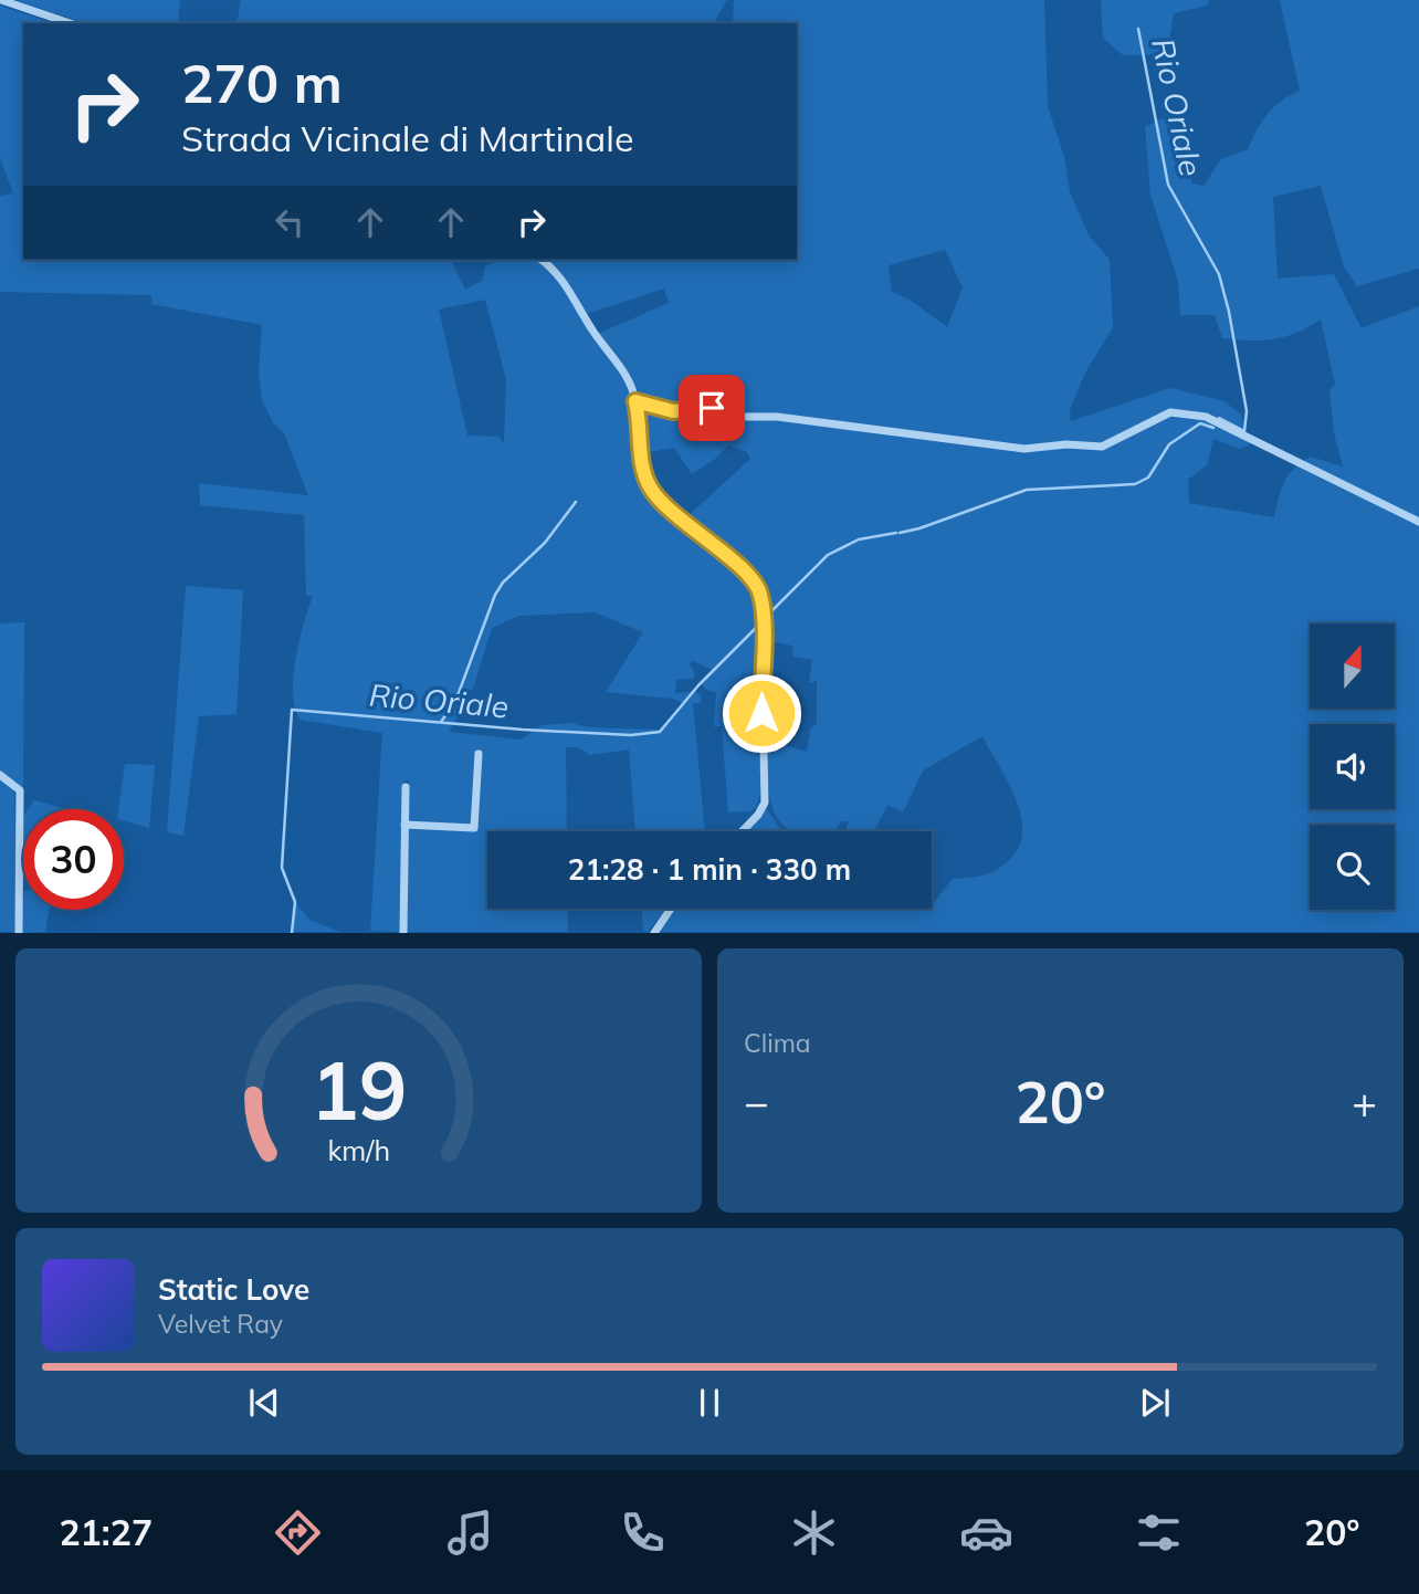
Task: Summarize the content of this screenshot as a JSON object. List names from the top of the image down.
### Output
{
  "water": ["Rio Oriale"],
  "north": "top",
  "page": {
    "turn": ["270 m", "Strada Vicinale di Martinale"],
    "limit": "30",
    "trip": "21:28 · 1 min · 330 m",
    "tile": "Clima",
    "heat": ["−", "20°", "+"],
    "song": ["Static Love", "Velvet Ray"],
    "tabs": ["21:27", "20°"],
    "gauge": ["19", "km/h"]
  }
}
